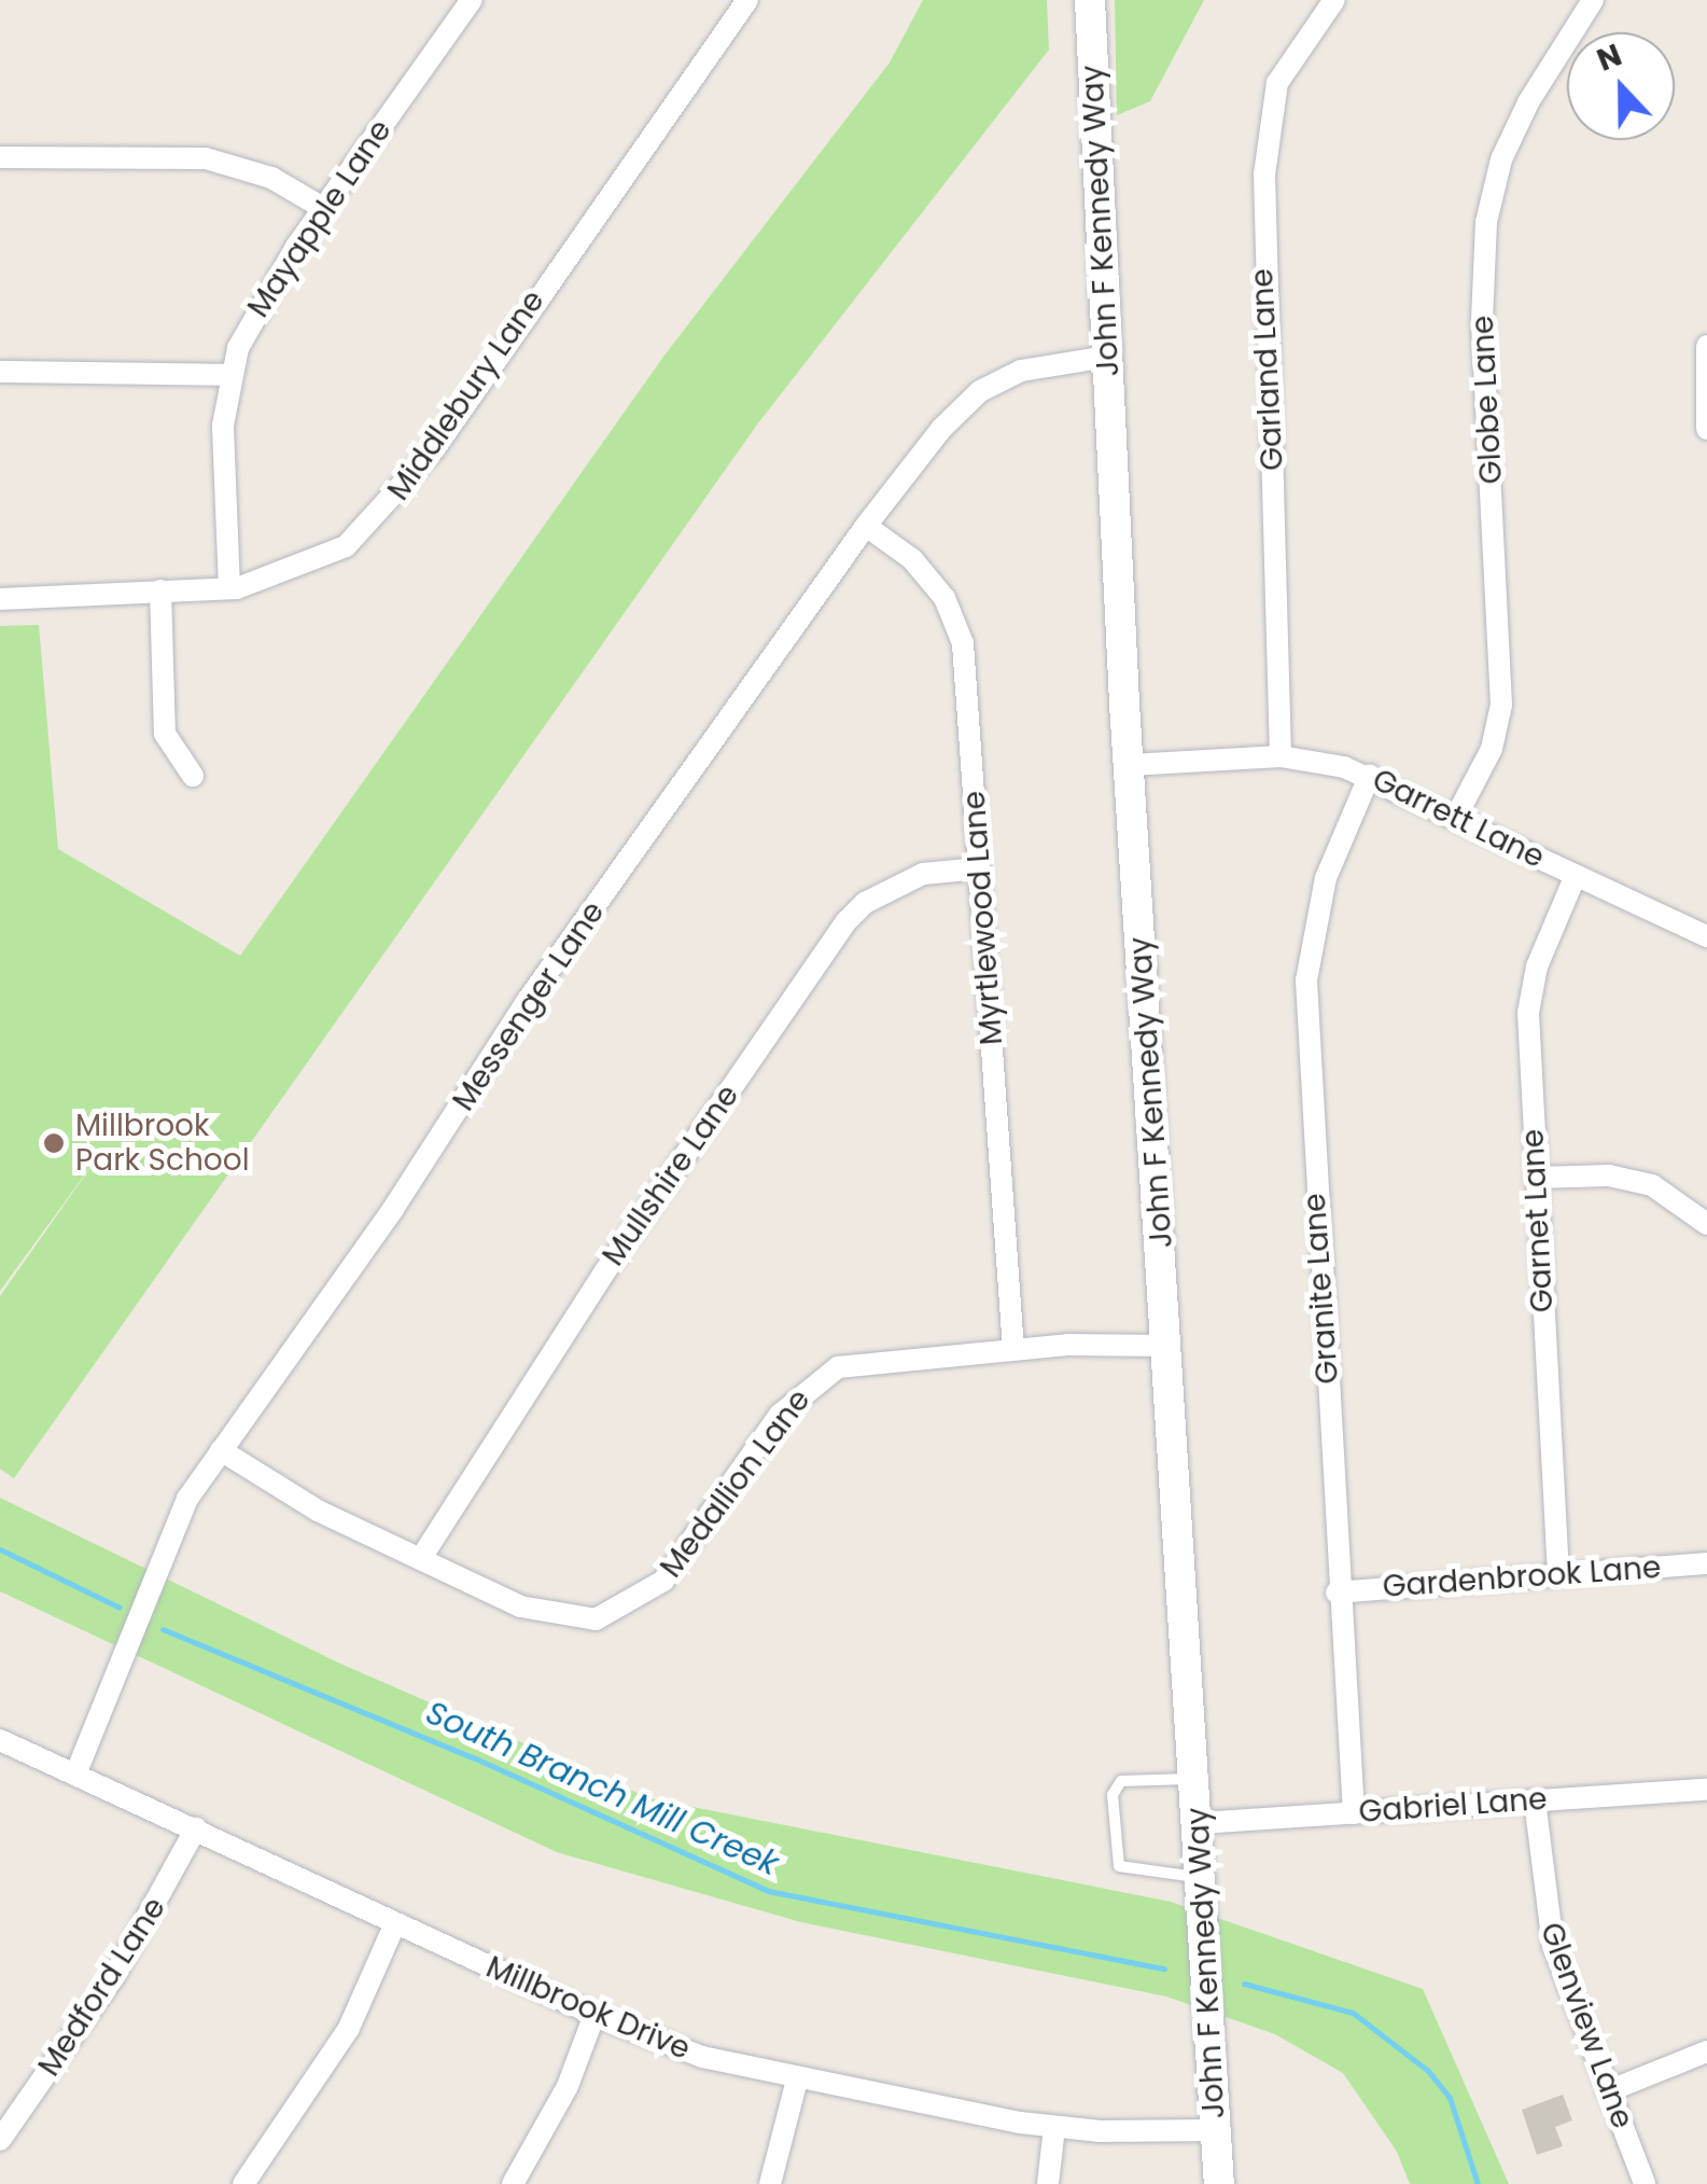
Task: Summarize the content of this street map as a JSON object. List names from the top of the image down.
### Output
{
  "streets": {
    "street": [
      "Mayapple Lane",
      "John F Kennedy Way",
      "Garland Lane",
      "Middlebury Lane",
      "Globe Lane",
      "Garrett Lane",
      "Myrtlewood Lane",
      "Messenger Lane",
      "Mullshire Lane",
      "Garnet Lane",
      "Granite Lane",
      "Medallion Lane",
      "Gardenbrook Lane",
      "Gabriel Lane",
      "Medford Lane",
      "Millbrook Drive",
      "Glenview Lane"
    ]
  },
  "crossings": [
    ["Mayapple Lane", "Middlebury Lane"],
    ["John F Kennedy Way", "Garrett Lane"],
    ["John F Kennedy Way", "Messenger Lane"],
    ["John F Kennedy Way", "Medallion Lane"],
    ["John F Kennedy Way", "Gabriel Lane"],
    ["John F Kennedy Way", "Millbrook Drive"],
    ["Garland Lane", "Garrett Lane"],
    ["Globe Lane", "Garrett Lane"],
    ["Garrett Lane", "Garnet Lane"],
    ["Garrett Lane", "Granite Lane"],
    ["Myrtlewood Lane", "Messenger Lane"],
    ["Myrtlewood Lane", "Mullshire Lane"],
    ["Myrtlewood Lane", "Medallion Lane"],
    ["Messenger Lane", "Medallion Lane"],
    ["Messenger Lane", "Millbrook Drive"],
    ["Mullshire Lane", "Medallion Lane"],
    ["Garnet Lane", "Gardenbrook Lane"],
    ["Granite Lane", "Gardenbrook Lane"],
    ["Granite Lane", "Gabriel Lane"],
    ["Gabriel Lane", "Glenview Lane"],
    ["Medford Lane", "Millbrook Drive"]
  ],
  "water": ["South Branch Mill Creek"],
  "places": ["Millbrook Park School"],
  "north": "top"
}
